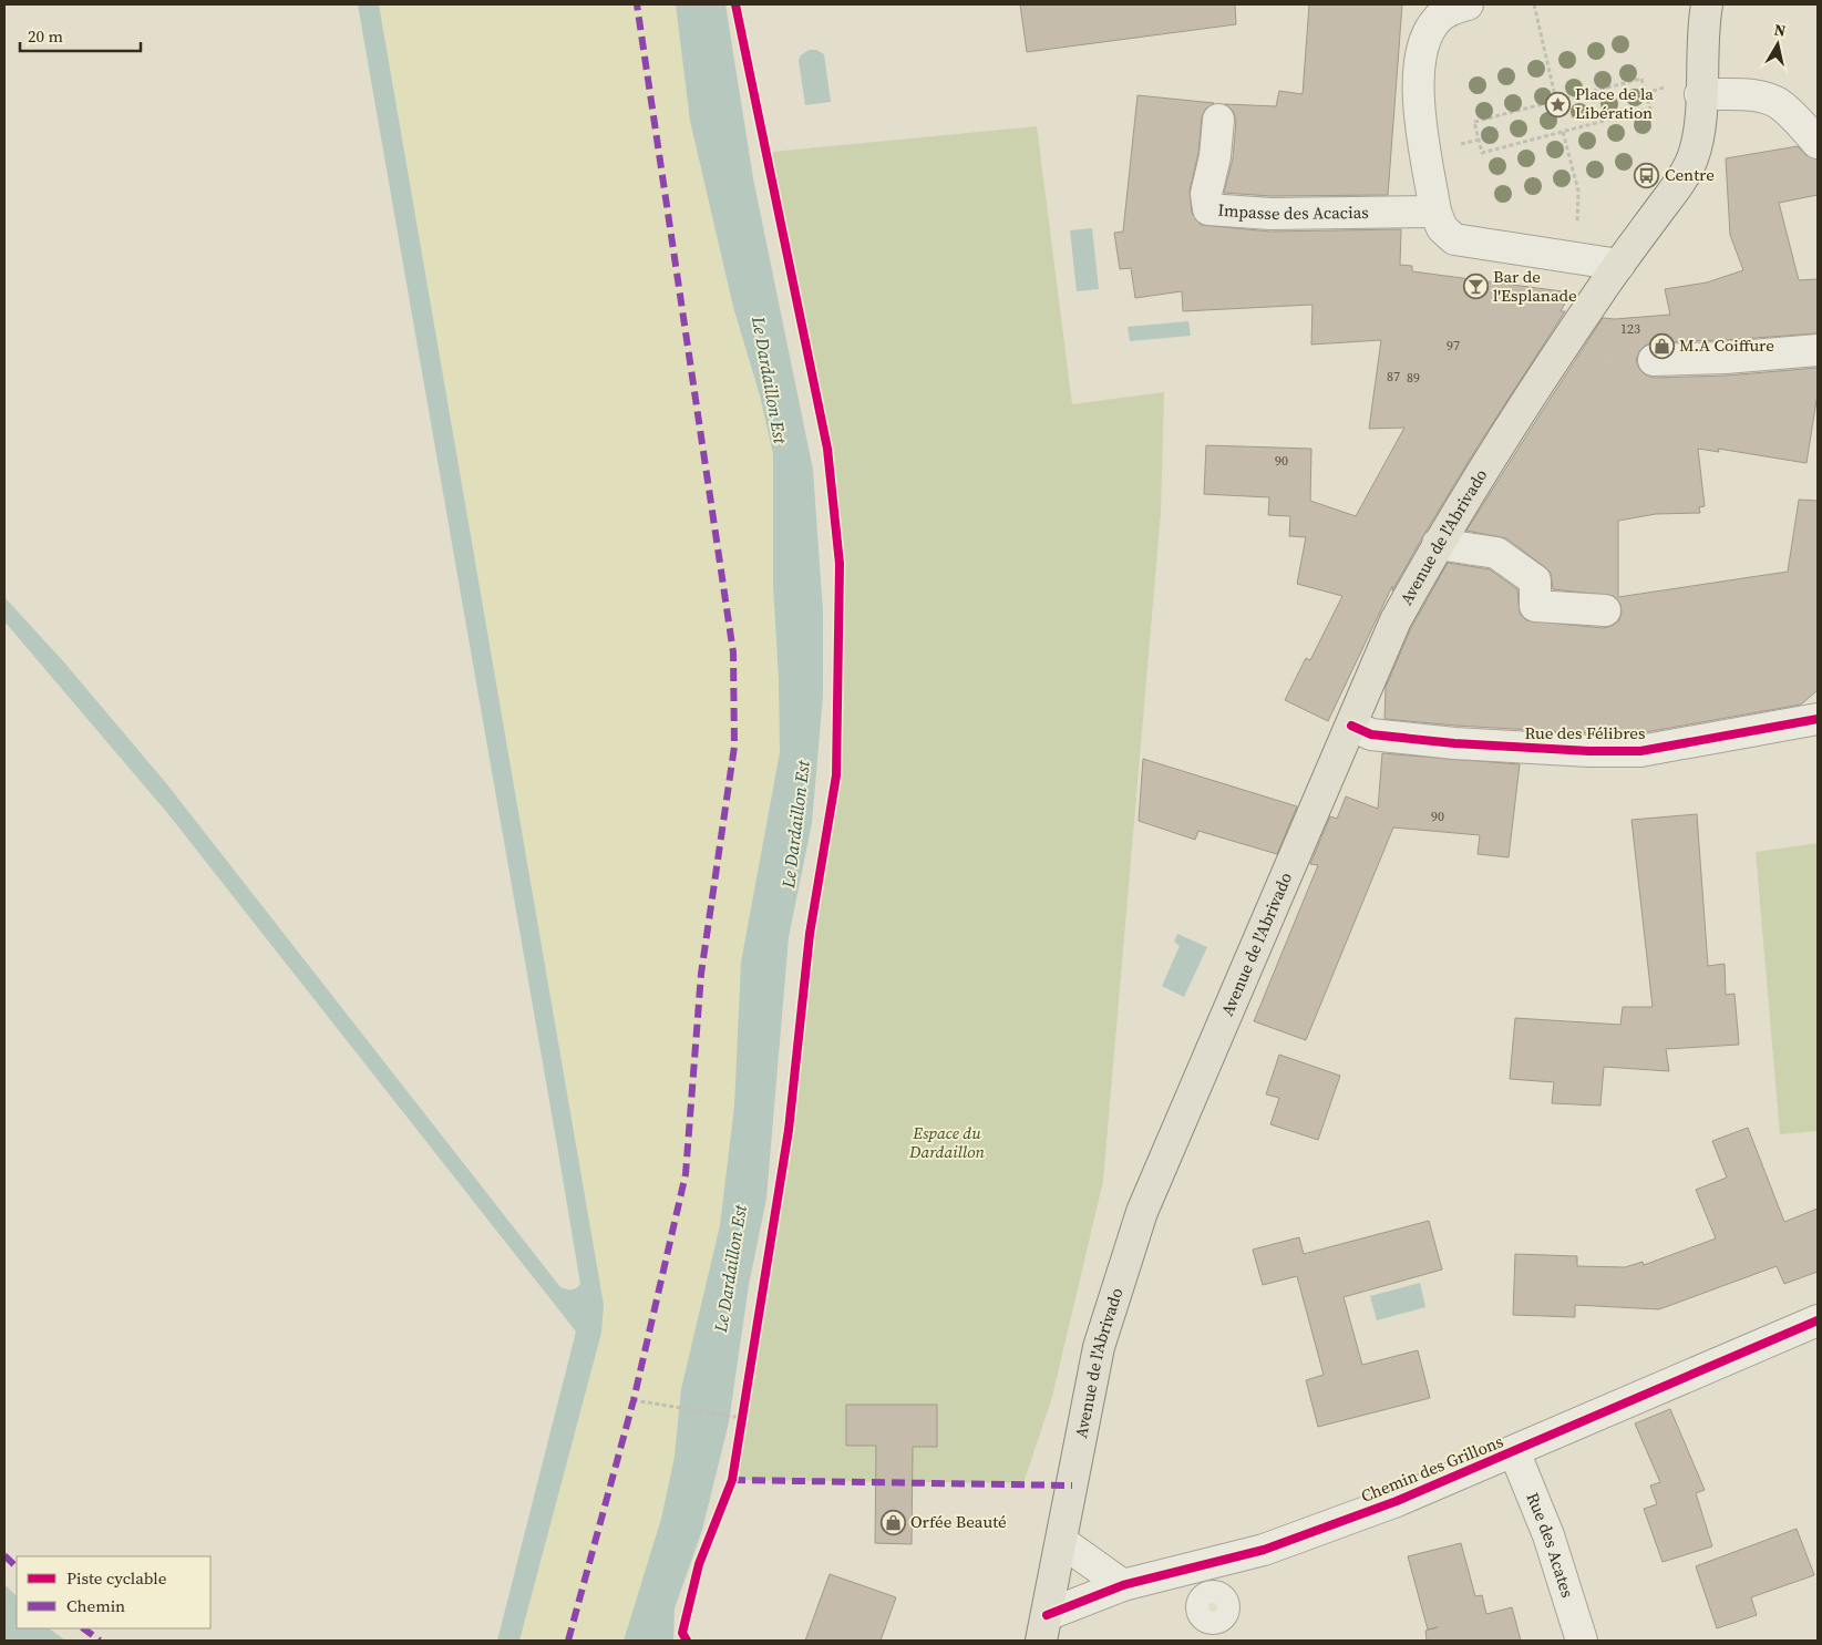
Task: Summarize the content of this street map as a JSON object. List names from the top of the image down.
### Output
{
  "streets": {
    "main road": ["Avenue de l'Abrivado"],
    "street": [
      "Impasse des Acacias",
      "Rue des Félibres",
      "Chemin des Grillons",
      "Rue des Acates"
    ]
  },
  "crossings": [
    ["Avenue de l'Abrivado", "Rue des Félibres"],
    ["Avenue de l'Abrivado", "Chemin des Grillons"],
    ["Chemin des Grillons", "Rue des Acates"]
  ],
  "water": ["Le Dardaillon Est"],
  "parks": ["Espace du Dardaillon"],
  "places": {
    "place": ["Place de la Libération"],
    "bus stop": ["Centre"],
    "bar": ["Bar de l'Esplanade"],
    "shop": ["M.A Coiffure", "Orfée Beauté"]
  },
  "house_numbers": [
    "123",
    "97",
    "87",
    "89",
    "90",
    "90"
  ],
  "legend": ["Piste cyclable", "Chemin"],
  "scale_bar": "20 m",
  "north": "top"
}
